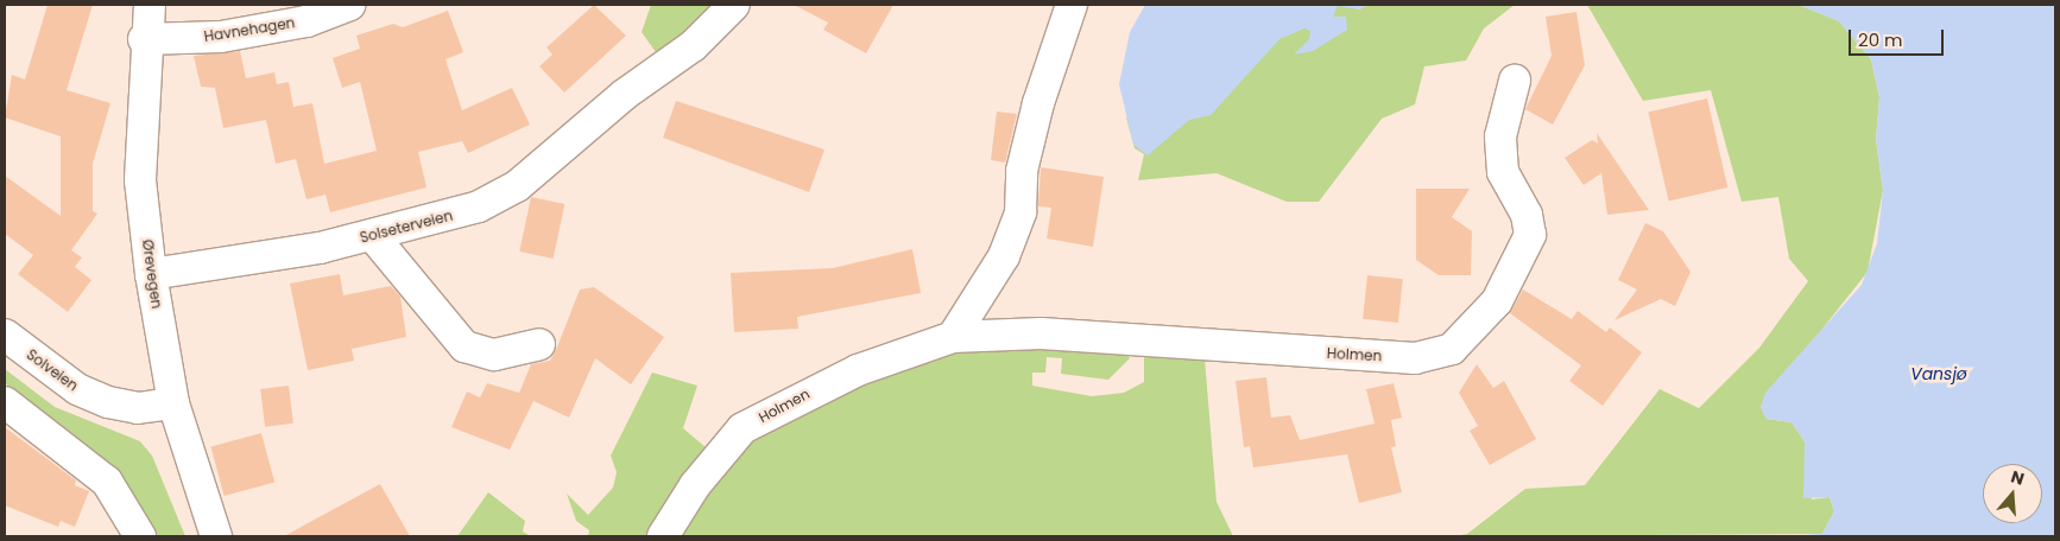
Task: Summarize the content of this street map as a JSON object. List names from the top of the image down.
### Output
{
  "streets": {
    "street": [
      "Havnehagen",
      "Solseterveien",
      "Ørevegen",
      "Holmen",
      "Solveien"
    ]
  },
  "crossings": [
    ["Havnehagen", "Ørevegen"],
    ["Solseterveien", "Ørevegen"],
    ["Ørevegen", "Solveien"]
  ],
  "water": ["Vansjø"],
  "scale_bar": "20 m",
  "north": "top"
}
